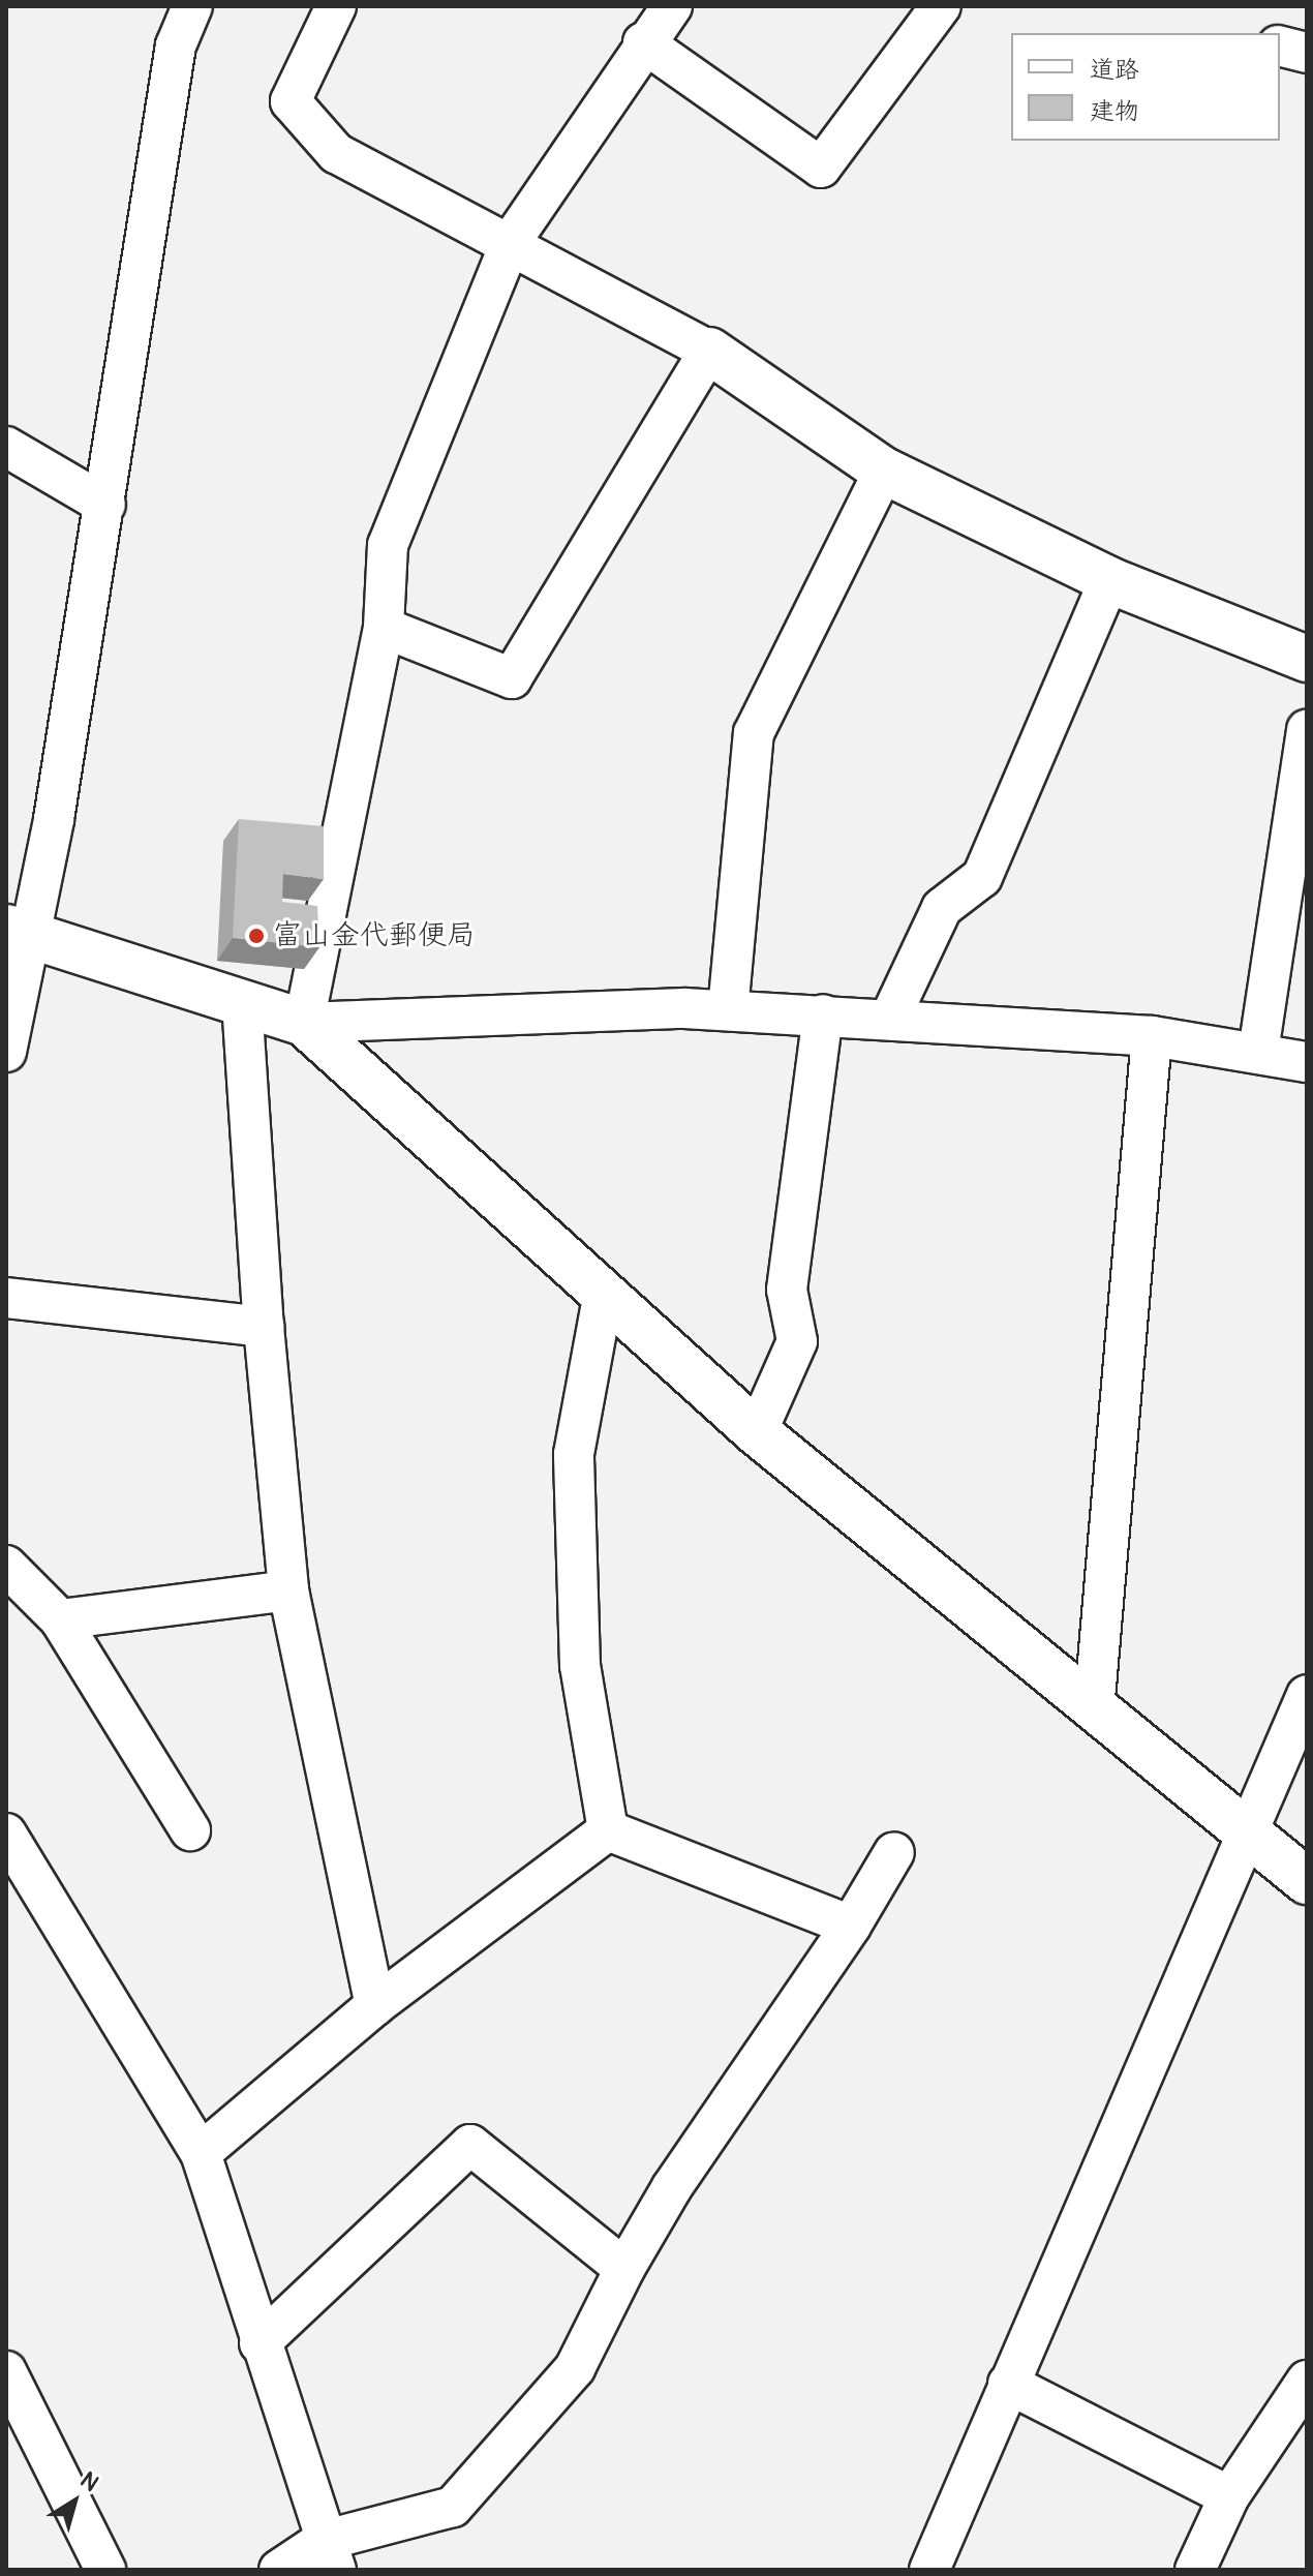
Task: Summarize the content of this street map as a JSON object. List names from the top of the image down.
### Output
{
  "places": ["富山金代郵便局"],
  "legend": ["道路", "建物"],
  "north": "top right"
}
